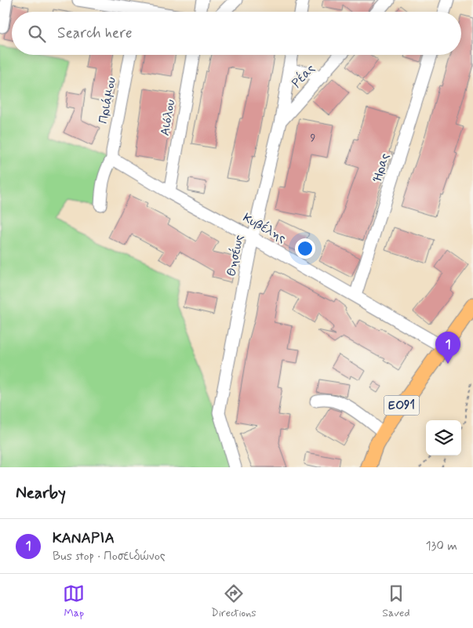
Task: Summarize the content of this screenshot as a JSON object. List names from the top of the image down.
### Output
{
  "streets": {
    "main road": ["ΕΟ91"],
    "street": [
      "Ρέας",
      "Πριάμου",
      "Αιόλου",
      "Ήρας",
      "Κυβέλης",
      "Θησέως"
    ]
  },
  "crossings": [
    ["Ρέας", "Θησέως"],
    ["Πριάμου", "Κυβέλης"],
    ["Αιόλου", "Κυβέλης"],
    ["Ήρας", "Κυβέλης"],
    ["Κυβέλης", "Θησέως"],
    ["Κυβέλης", "ΕΟ91"]
  ],
  "house_numbers": ["9"],
  "page": {
    "search": "Search here",
    "pins": "1",
    "heading": "Nearby",
    "list": [
      {
        "mark": "1",
        "name": "ΚΑΝΑΡΙΑ",
        "note": "Bus stop · Ποσειδώνος",
        "value": "130 m"
      }
    ],
    "nav": ["Map", "Directions", "Saved"]
  }
}
